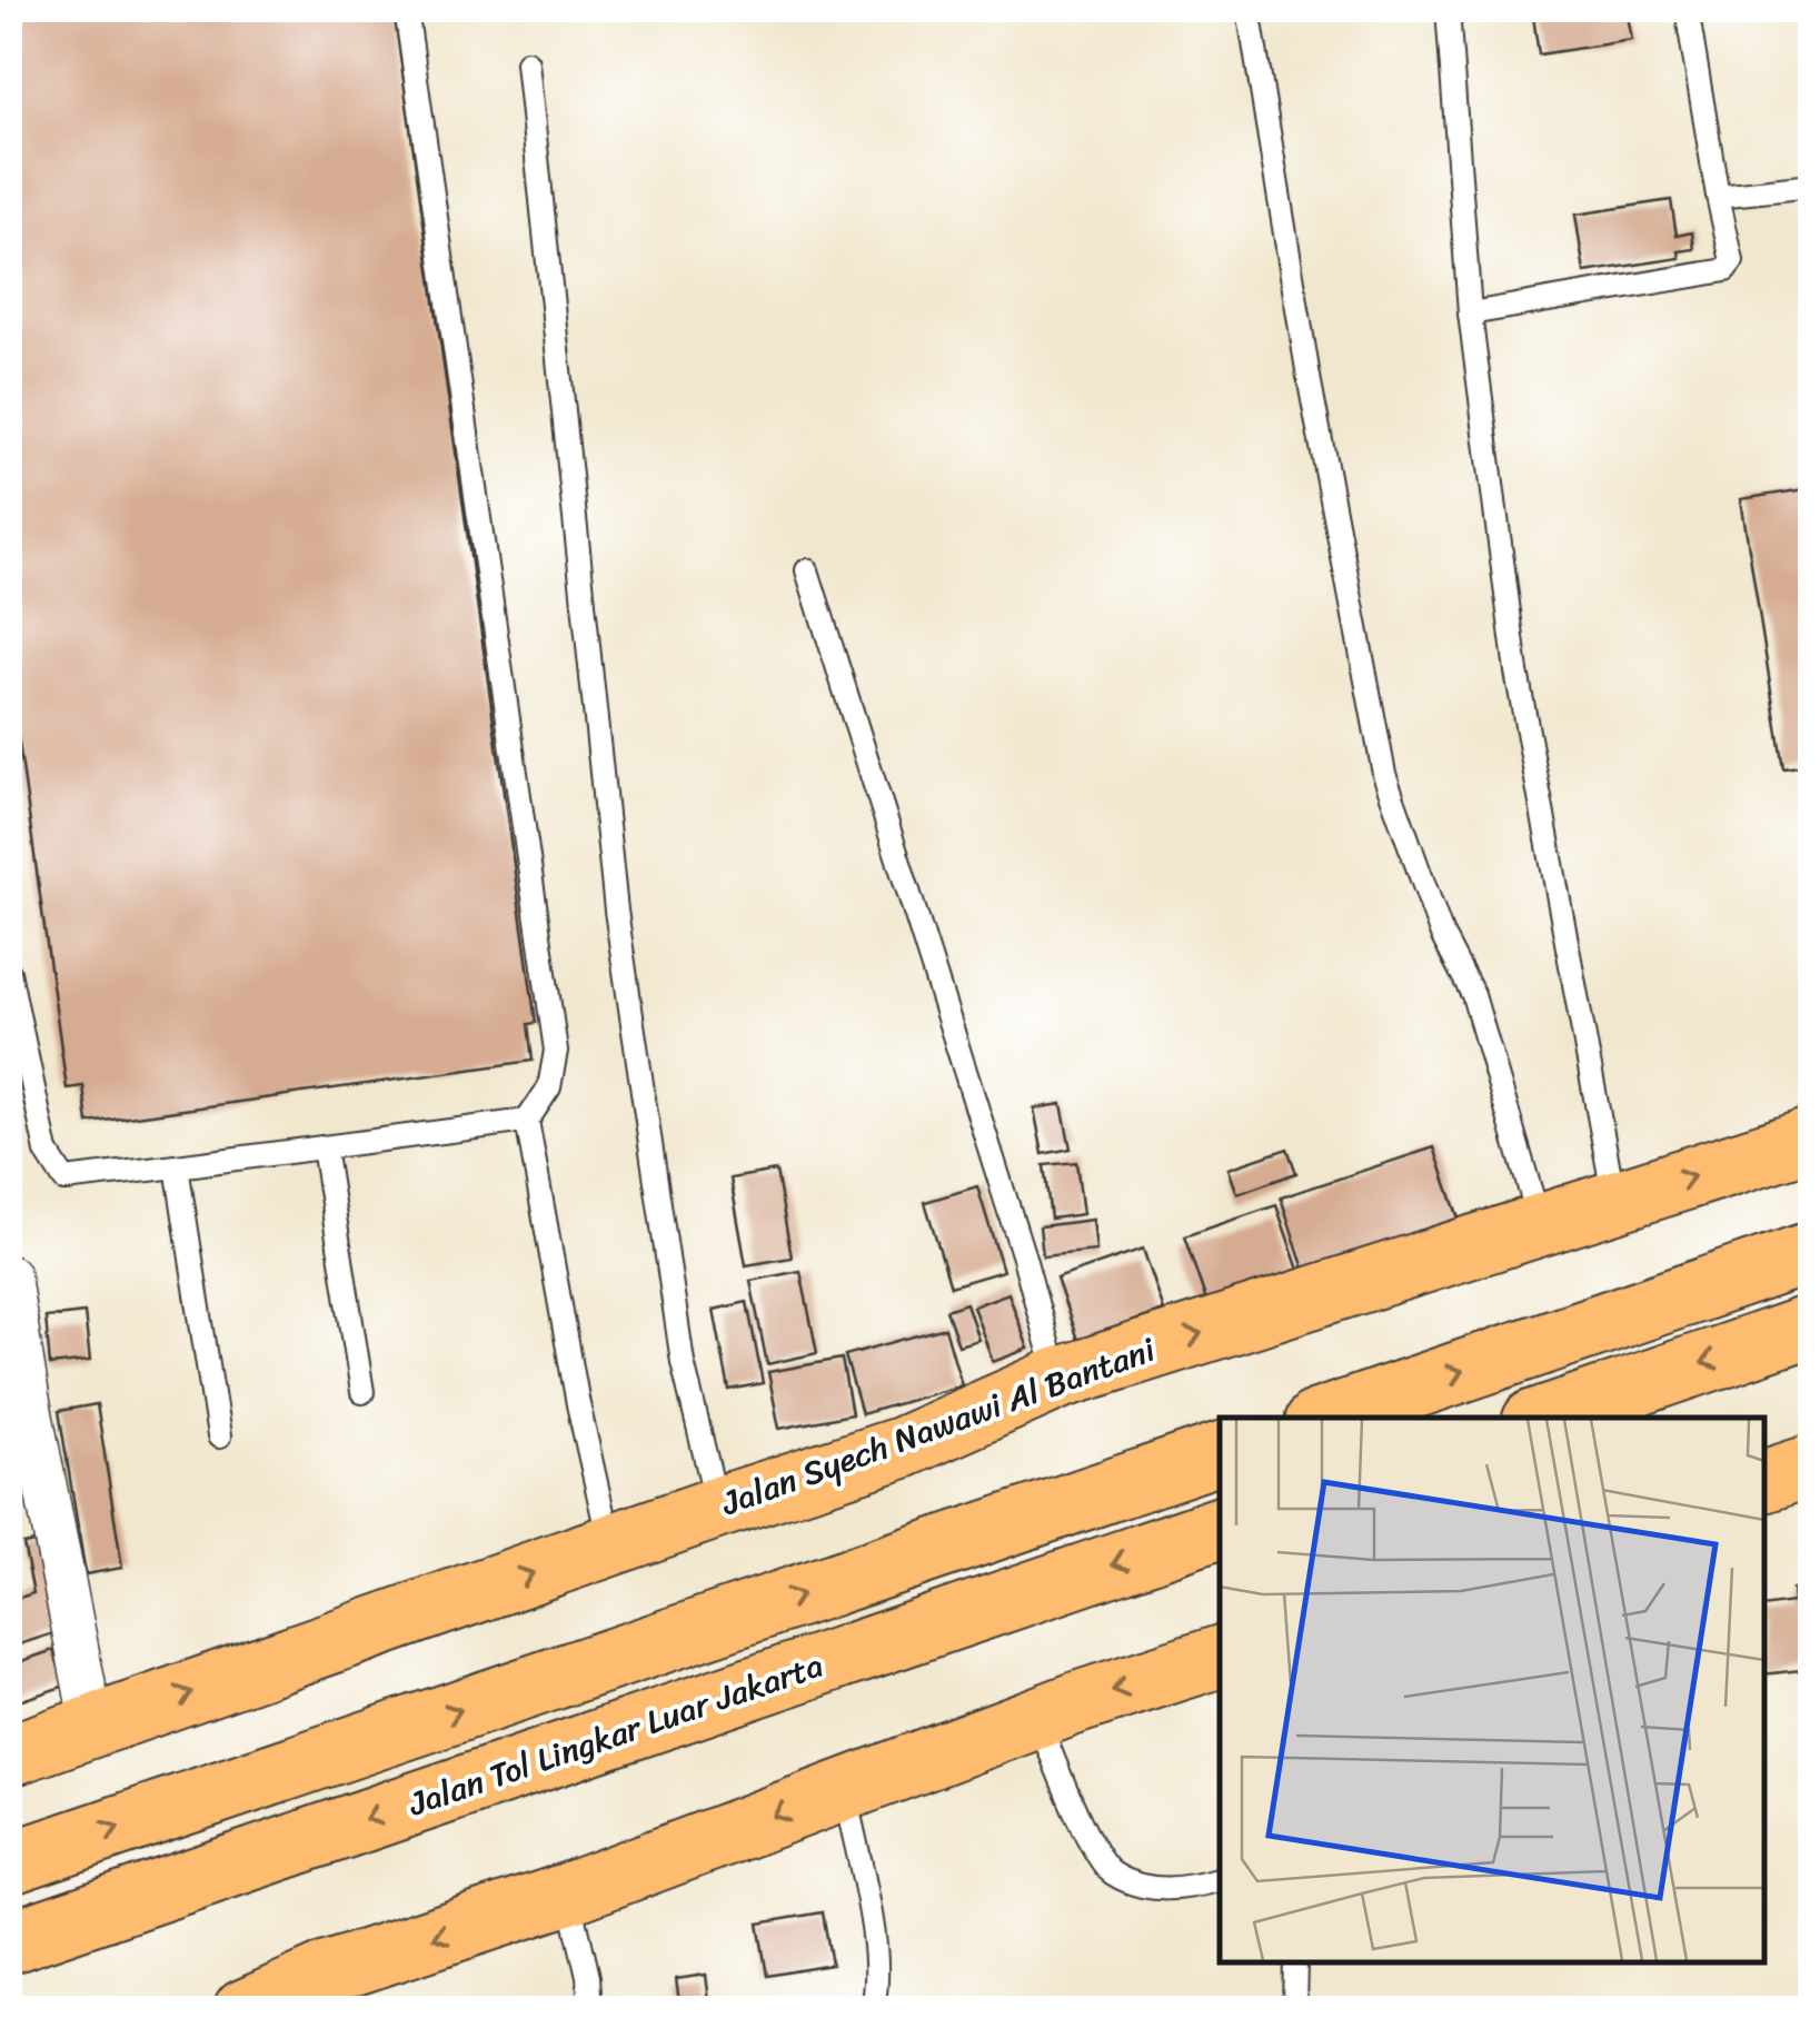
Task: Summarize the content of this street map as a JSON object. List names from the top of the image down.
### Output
{
  "streets": {
    "highway": ["Jalan Syech Nawawi Al Bantani", "Jalan Tol Lingkar Luar Jakarta"]
  }
}
